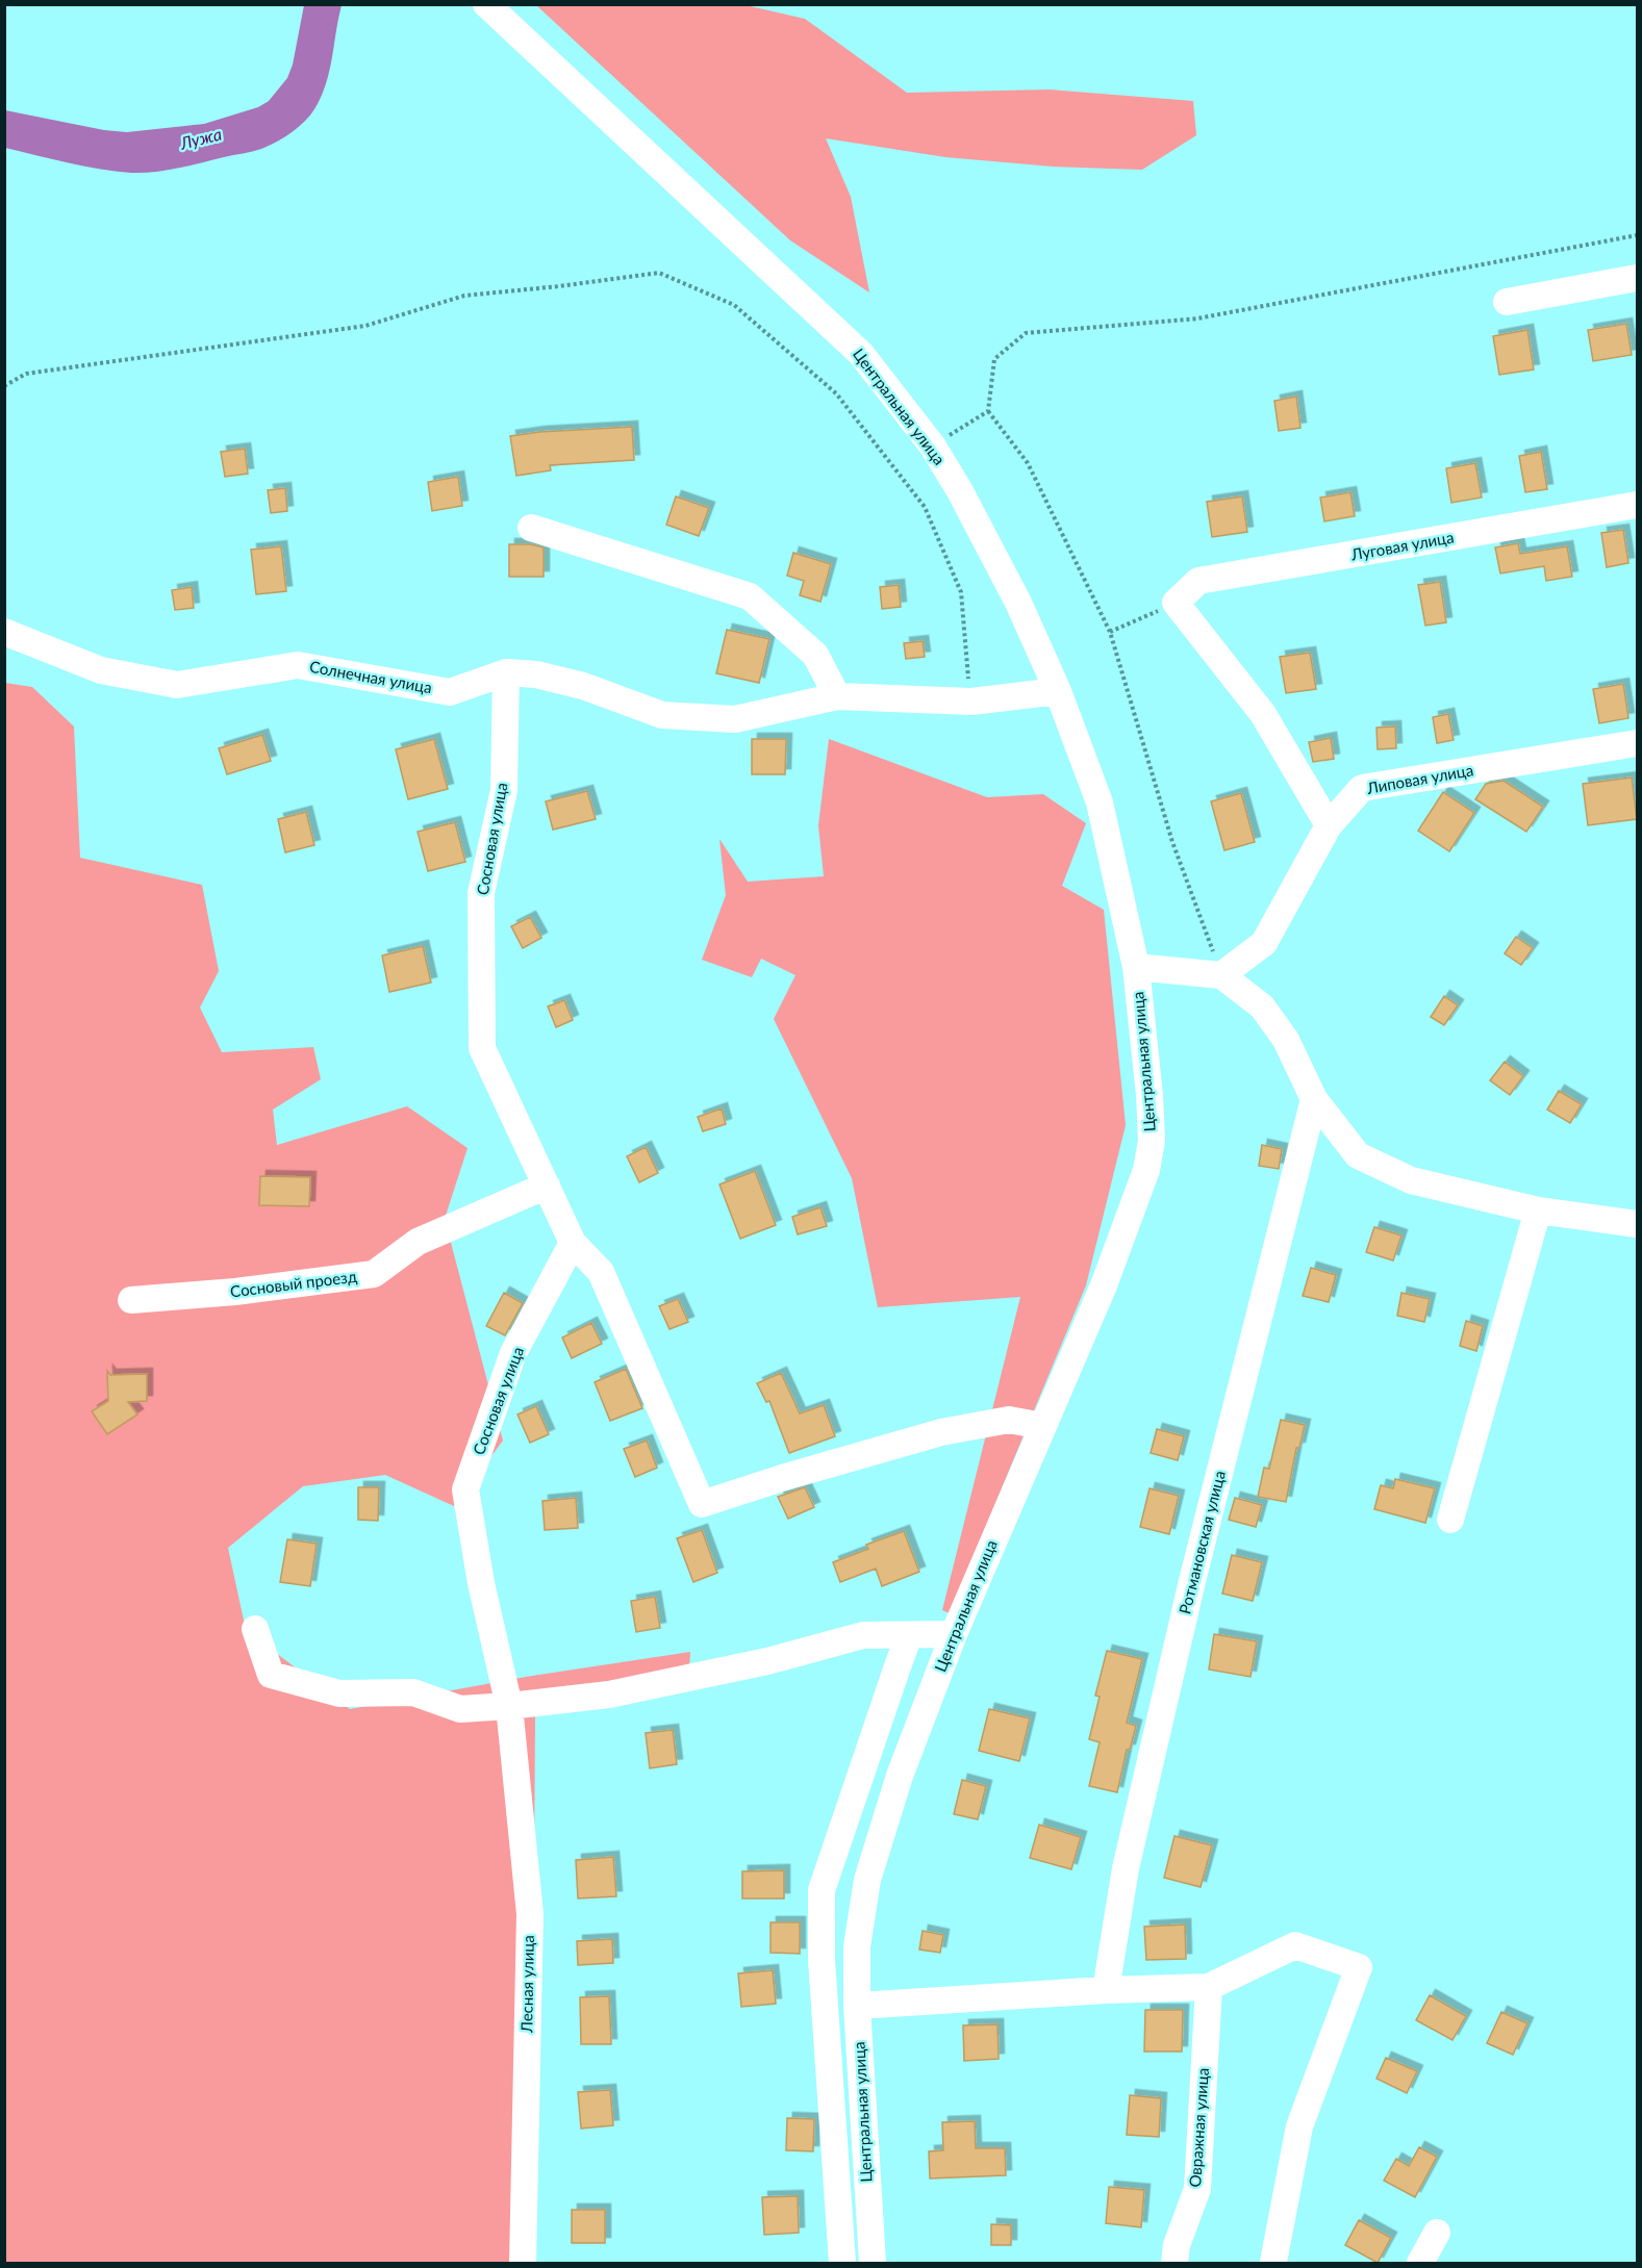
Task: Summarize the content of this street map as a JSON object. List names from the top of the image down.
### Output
{
  "streets": {
    "street": [
      "Центральная улица",
      "Луговая улица",
      "Солнечная улица",
      "Липовая улица",
      "Сосновая улица",
      "Сосновый проезд",
      "Ротмановская улица",
      "Лесная улица",
      "Овражная улица"
    ]
  },
  "crossings": [
    ["Центральная улица", "Солнечная улица"],
    ["Центральная улица", "Липовая улица"],
    ["Солнечная улица", "Сосновая улица"],
    ["Сосновая улица", "Сосновый проезд"],
    ["Сосновая улица", "Лесная улица"]
  ],
  "water": ["Лужа"]
}
